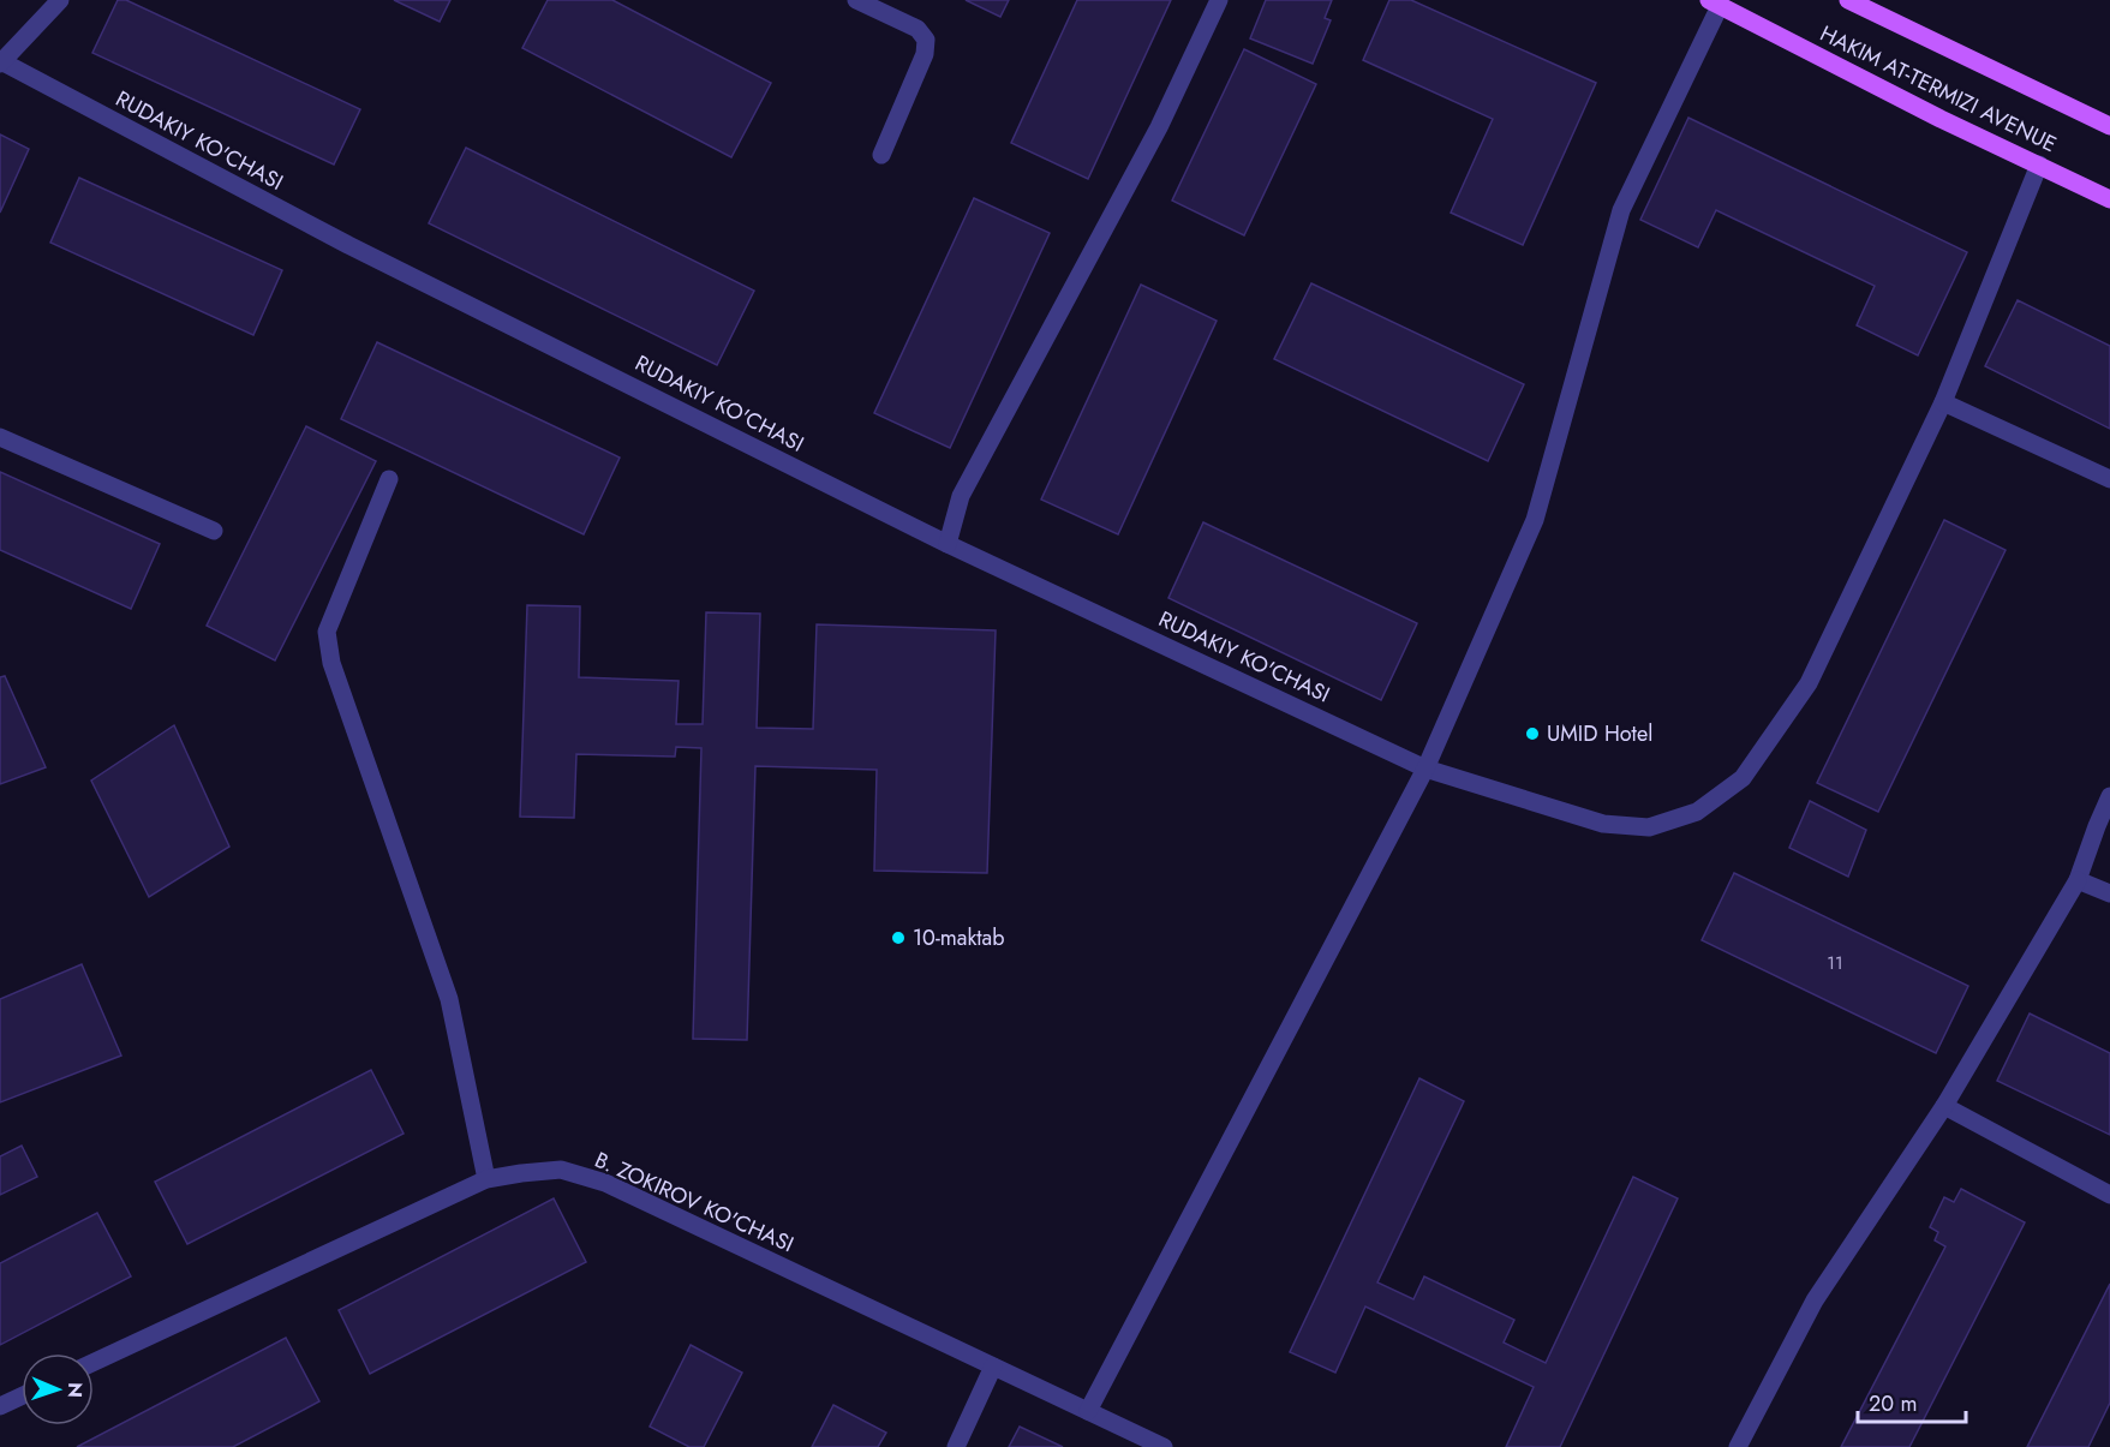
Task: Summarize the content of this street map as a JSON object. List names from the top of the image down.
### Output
{
  "streets": {
    "main road": ["HAKIM AT-TERMIZI AVENUE"],
    "street": ["RUDAKIY KO'CHASI", "B. ZOKIROV KO'CHASI"]
  },
  "crossings": [
    ["HAKIM AT-TERMIZI AVENUE", "RUDAKIY KO'CHASI"]
  ],
  "places": ["UMID Hotel", "10-maktab"],
  "house_numbers": ["11"],
  "scale_bar": "20 m",
  "north": "right"
}
